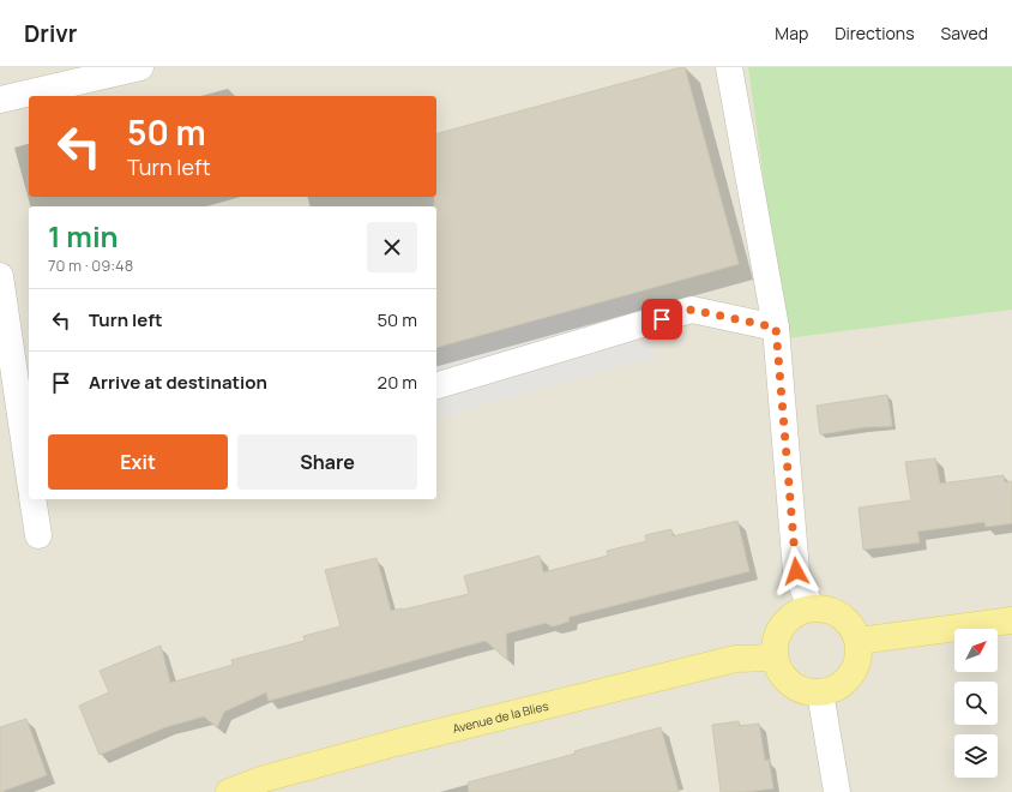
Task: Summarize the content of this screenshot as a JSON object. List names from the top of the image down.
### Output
{
  "streets": {
    "main road": ["Avenue de la Blies"]
  },
  "north": "top right",
  "page": {
    "header": "Drivr",
    "nav": ["Map", "Directions", "Saved"],
    "turn": ["50 m", "Turn left"],
    "heading": ["1 min", "70 m · 09:48"],
    "list": [
      {
        "name": "Turn left",
        "value": "50 m"
      },
      {
        "name": "Arrive at destination",
        "value": "20 m"
      }
    ],
    "buttons": ["Exit", "Share"]
  }
}
